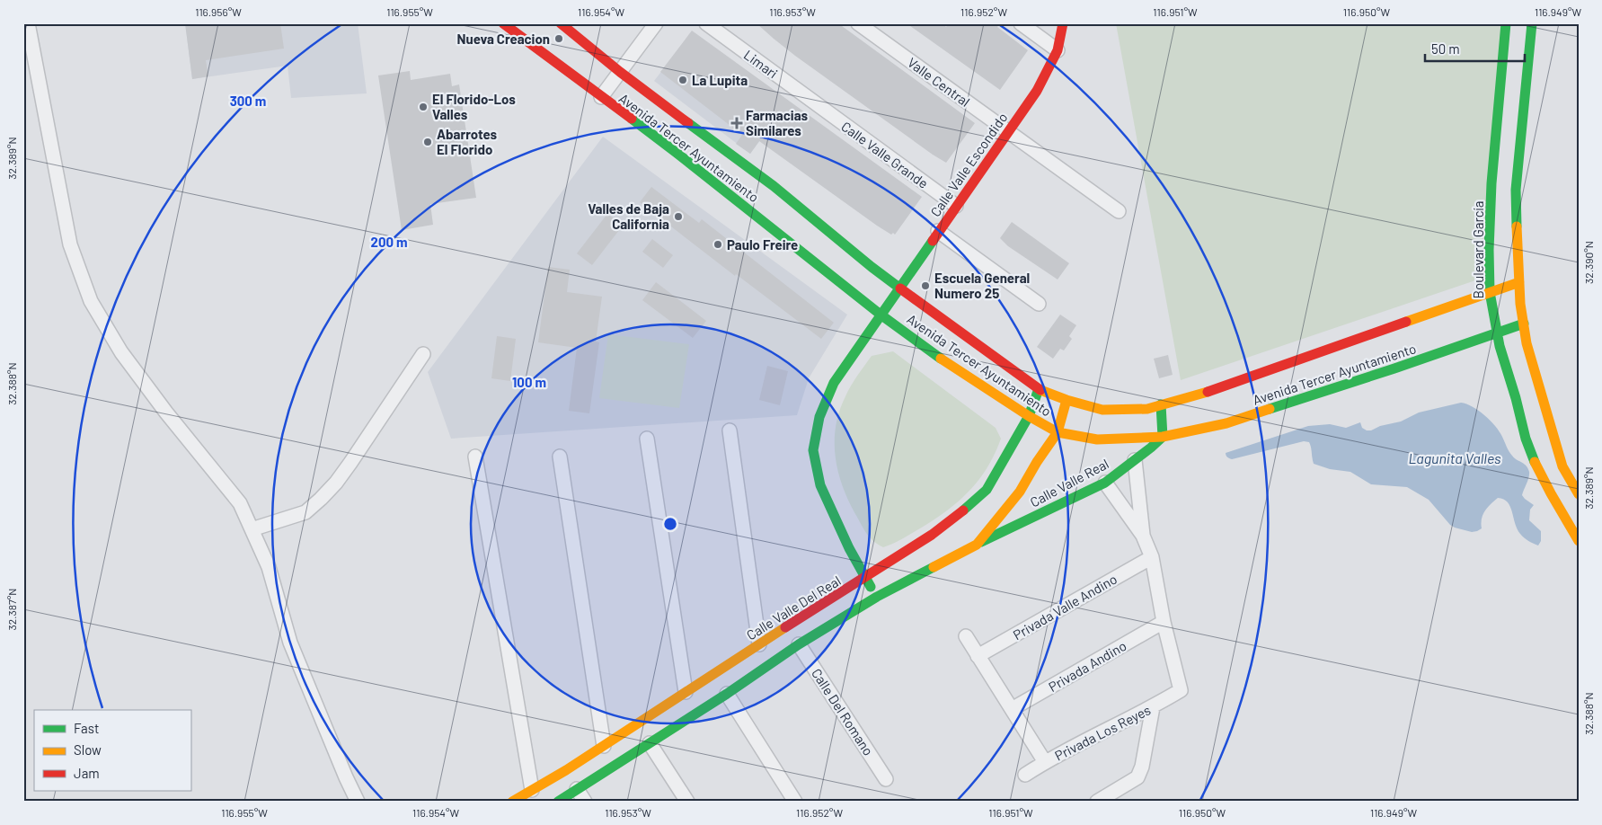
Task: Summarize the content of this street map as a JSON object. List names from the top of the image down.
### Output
{
  "streets": {
    "main road": [
      "Avenida Tercer Ayuntamiento",
      "Calle Valle Escondido",
      "Boulevard García",
      "Calle Valle Real",
      "Calle Valle Del Real"
    ],
    "street": [
      "Limari",
      "Valle Central",
      "Calle Valle Grande",
      "Privada Valle Andino",
      "Privada Andino",
      "Calle Del Romano",
      "Privada Los Reyes"
    ]
  },
  "crossings": [
    ["Limari", "Calle Valle Grande"],
    ["Valle Central", "Calle Valle Escondido"],
    ["Avenida Tercer Ayuntamiento", "Calle Valle Escondido"],
    ["Avenida Tercer Ayuntamiento", "Boulevard García"],
    ["Avenida Tercer Ayuntamiento", "Calle Valle Real"],
    ["Avenida Tercer Ayuntamiento", "Calle Valle Del Real"],
    ["Calle Valle Grande", "Calle Valle Escondido"],
    ["Calle Valle Escondido", "Calle Valle Del Real"],
    ["Privada Andino", "Privada Los Reyes"]
  ],
  "water": ["Lagunita Valles"],
  "places": {
    "other": [
      "Nueva Creacion",
      "La Lupita",
      "El Florido-Los Valles",
      "Abarrotes El Florido",
      "Valles de Baja California",
      "Paulo Freire",
      "Escuela General Numero 25"
    ],
    "health": ["Farmacias Similares"]
  },
  "legend": ["Fast", "Slow", "Jam"],
  "scale_bar": "50 m",
  "coordinates": [
    "116.956°W",
    "116.955°W",
    "116.954°W",
    "116.953°W",
    "116.952°W",
    "116.951°W",
    "116.950°W",
    "116.949°W",
    "32.389°N",
    "32.390°N",
    "32.388°N",
    "32.387°N"
  ],
  "rings": ["300 m", "200 m", "100 m"]
}
